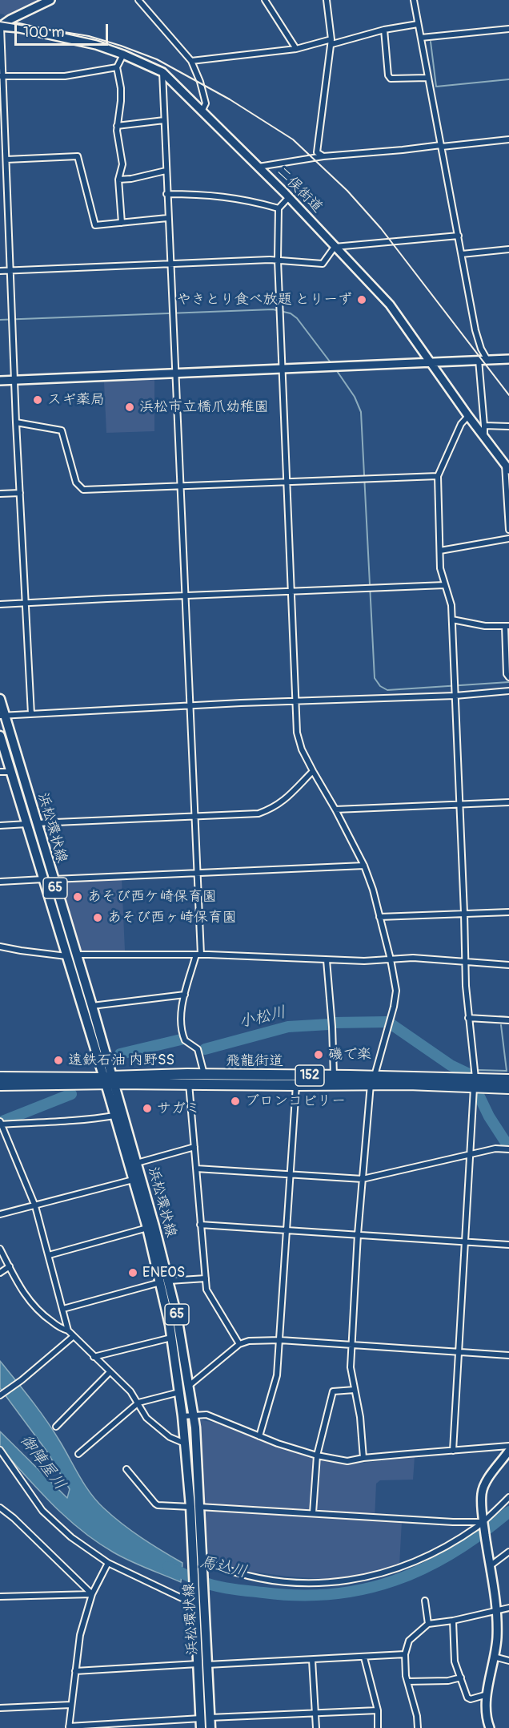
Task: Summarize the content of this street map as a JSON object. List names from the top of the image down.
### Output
{
  "streets": {
    "highway": ["飛龍街道", "152"],
    "main road": ["浜松環状線", "65"],
    "street": ["二俣街道"]
  },
  "crossings": [
    ["浜松環状線", "飛龍街道"]
  ],
  "water": ["小松川", "御陣屋川", "馬込川"],
  "places": [
    "やきとり食べ放題 とりーず",
    "スギ薬局",
    "浜松市立橋爪幼稚園",
    "あそび西ケ崎保育園",
    "あそび西ヶ崎保育園",
    "磯で楽",
    "遠鉄石油 内野SS",
    "ブロンコビリー",
    "サガミ",
    "ENEOS"
  ],
  "scale_bar": "100 m"
}
